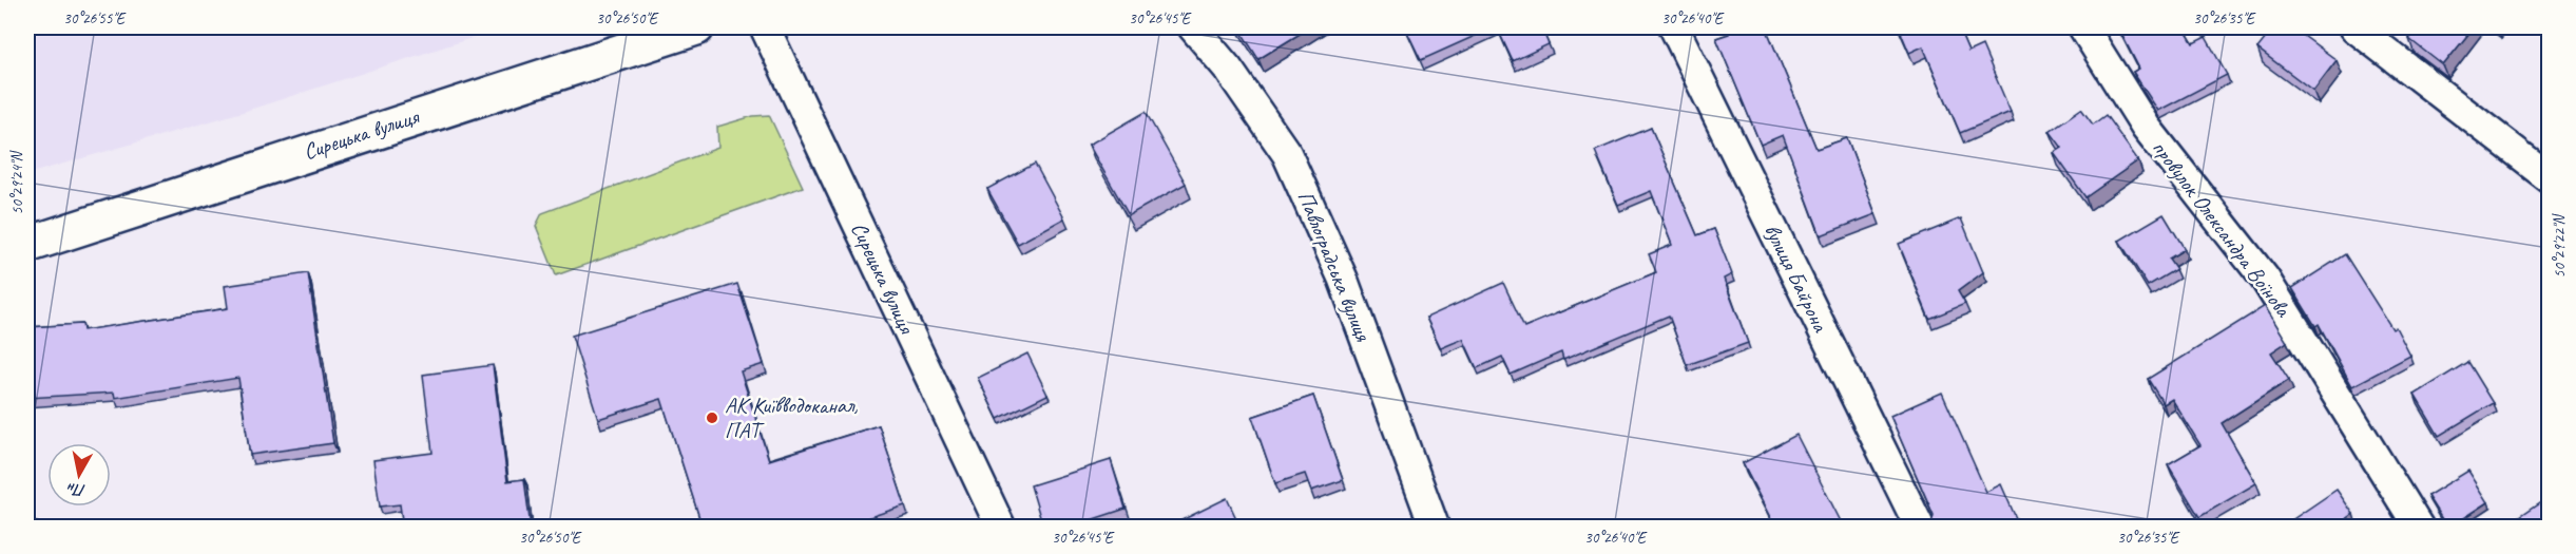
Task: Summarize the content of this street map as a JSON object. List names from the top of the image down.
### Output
{
  "streets": {
    "main road": ["Сирецька вулиця"],
    "street": ["провулок Олександра Воїнова", "Павлоградська вулиця", "вулиця Байрона"]
  },
  "places": ["АК Київводоканал, ПАТ"],
  "north": "bottom",
  "coordinates": [
    "30°26'55\"E",
    "30°26'50\"E",
    "30°26'45\"E",
    "30°26'40\"E",
    "30°26'35\"E",
    "50°29'24\"N",
    "50°29'22\"N"
  ]
}
